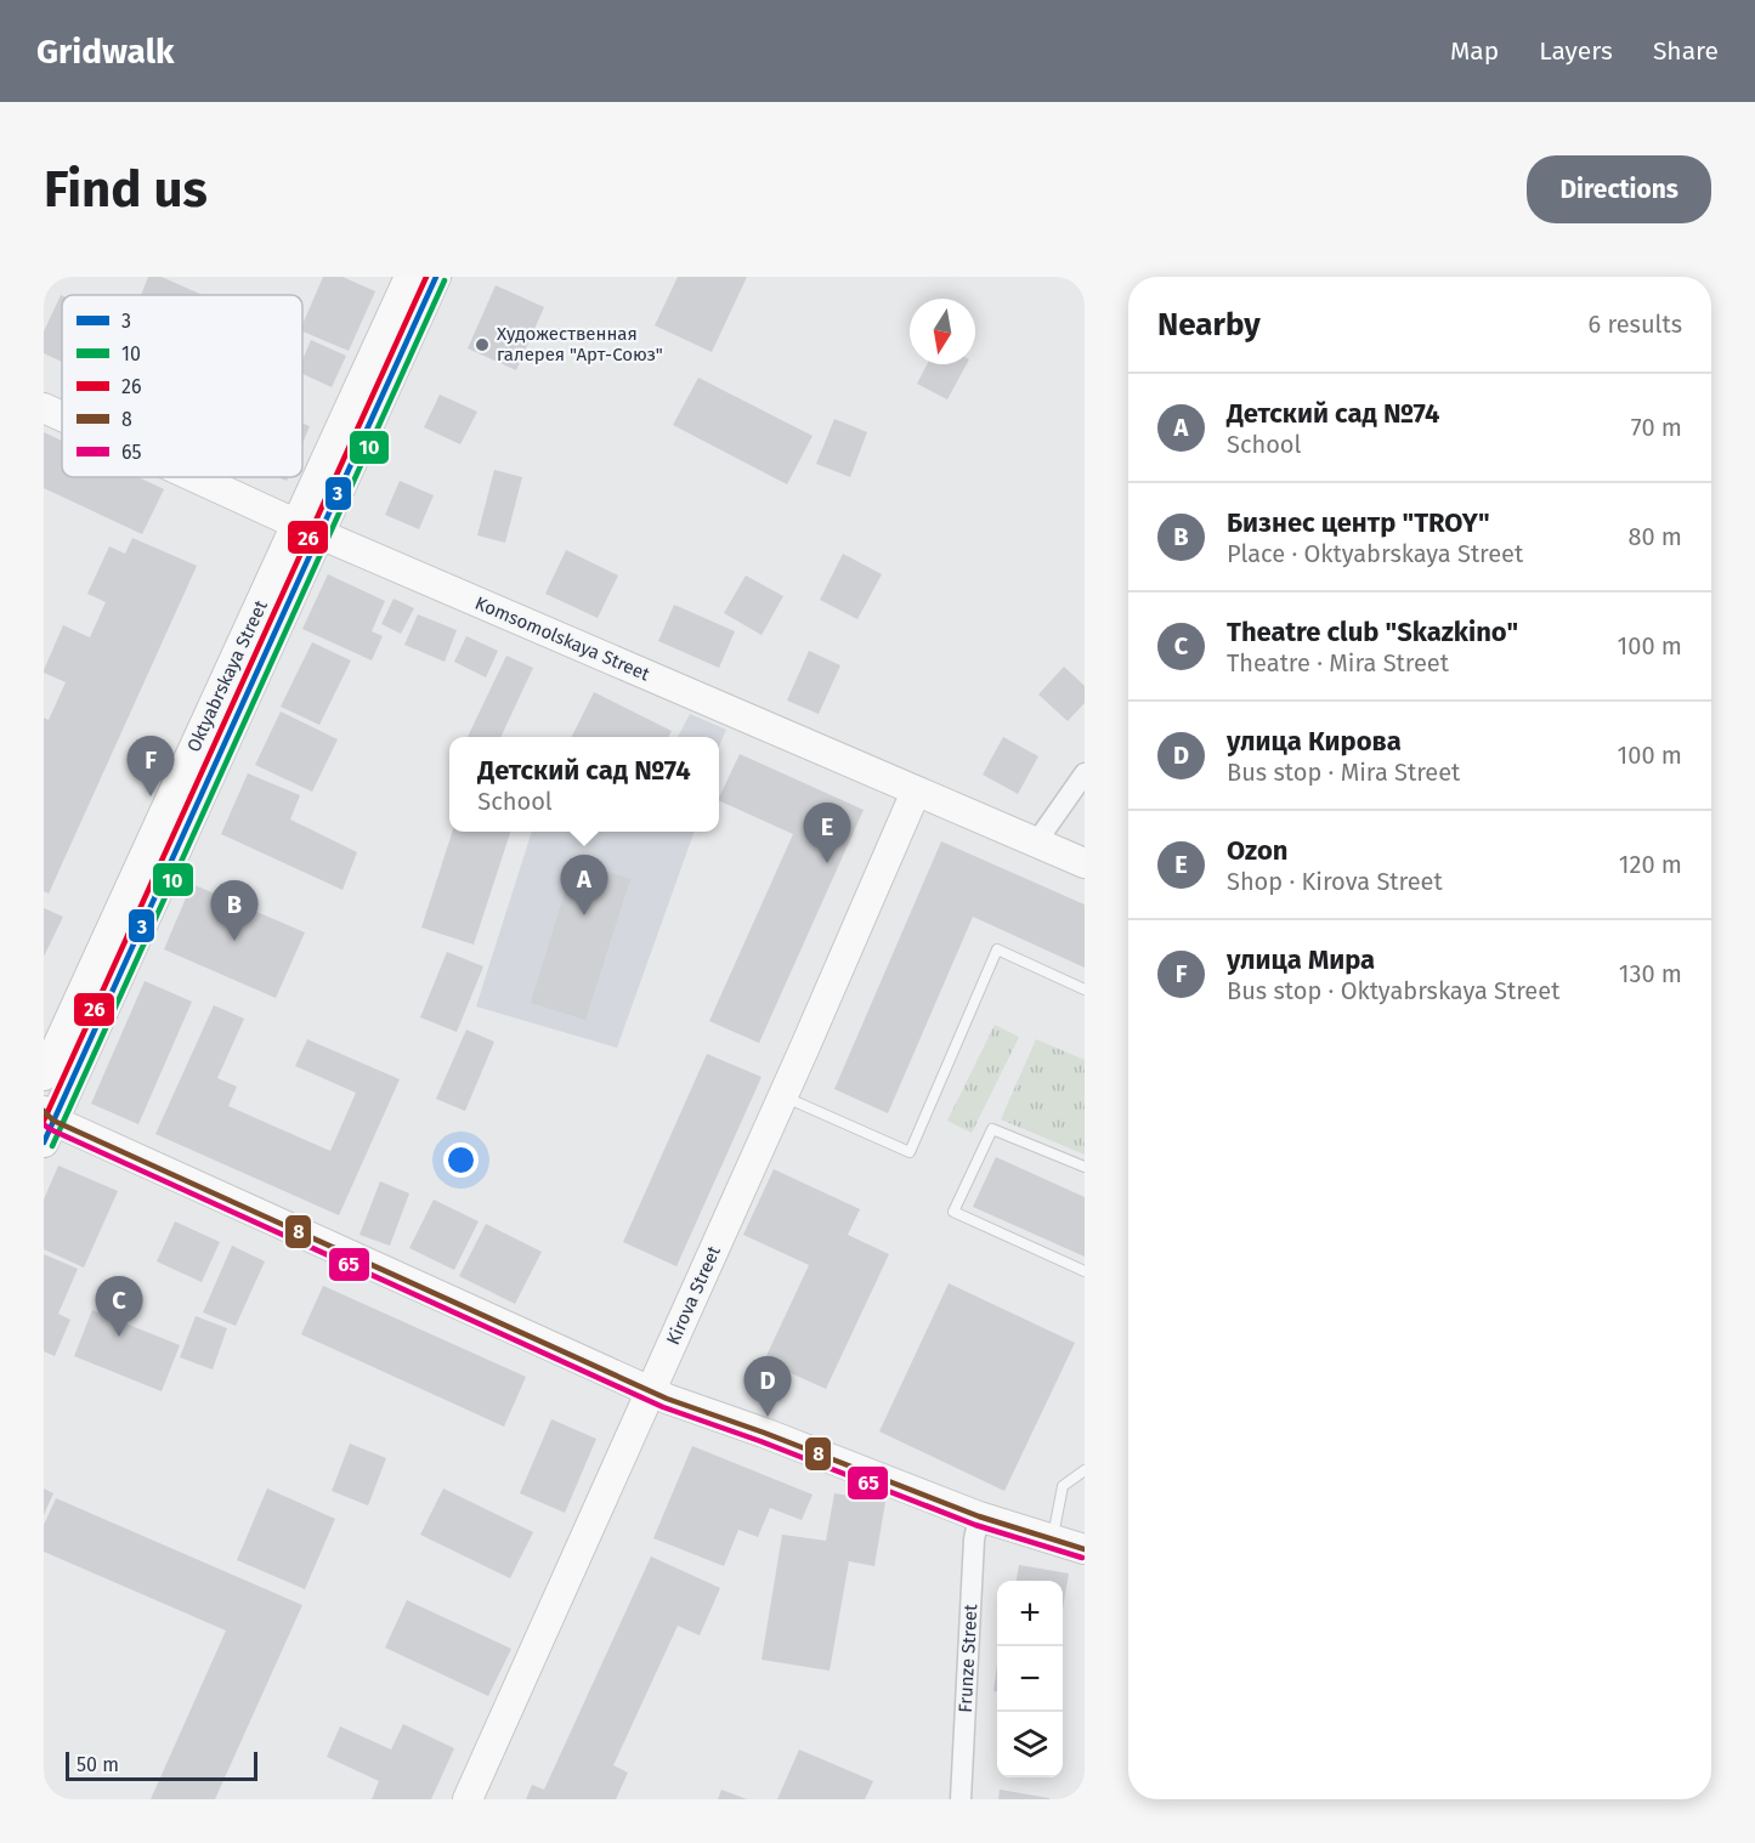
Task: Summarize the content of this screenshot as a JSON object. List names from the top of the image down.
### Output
{
  "streets": {
    "street": [
      "Komsomolskaya Street",
      "Oktyabrskaya Street",
      "Kirova Street",
      "Frunze Street"
    ]
  },
  "crossings": [
    ["Komsomolskaya Street", "Oktyabrskaya Street"],
    ["Komsomolskaya Street", "Kirova Street"]
  ],
  "places": ["Художественная галерея \"Арт-Союз\""],
  "lines": [
    "transit line 3",
    "transit line 26",
    "transit line 10",
    "transit line 8",
    "transit line 65"
  ],
  "legend": [
    "3",
    "10",
    "26",
    "8",
    "65"
  ],
  "scale_bar": "50 m",
  "north": "bottom",
  "page": {
    "header": "Gridwalk",
    "nav": ["Map", "Layers", "Share"],
    "buttons": "Directions",
    "title": "Find us",
    "heading": ["Nearby", "6 results"],
    "list": [
      {
        "mark": "A",
        "name": "Детский сад №74",
        "note": "School",
        "value": "70 m"
      },
      {
        "mark": "B",
        "name": "Бизнес центр \"TROY\"",
        "note": "Place · Oktyabrskaya Street",
        "value": "80 m"
      },
      {
        "mark": "C",
        "name": "Theatre club \"Skazkino\"",
        "note": "Theatre · Mira Street",
        "value": "100 m"
      },
      {
        "mark": "D",
        "name": "улица Кирова",
        "note": "Bus stop · Mira Street",
        "value": "100 m"
      },
      {
        "mark": "E",
        "name": "Ozon",
        "note": "Shop · Kirova Street",
        "value": "120 m"
      },
      {
        "mark": "F",
        "name": "улица Мира",
        "note": "Bus stop · Oktyabrskaya Street",
        "value": "130 m"
      }
    ],
    "pins": [
      "F",
      "E",
      "A",
      "B",
      "C",
      "D"
    ],
    "popup": ["Детский сад №74", "School"],
    "map_buttons": ["+", "−"],
    "scale": "50 m"
  }
}
